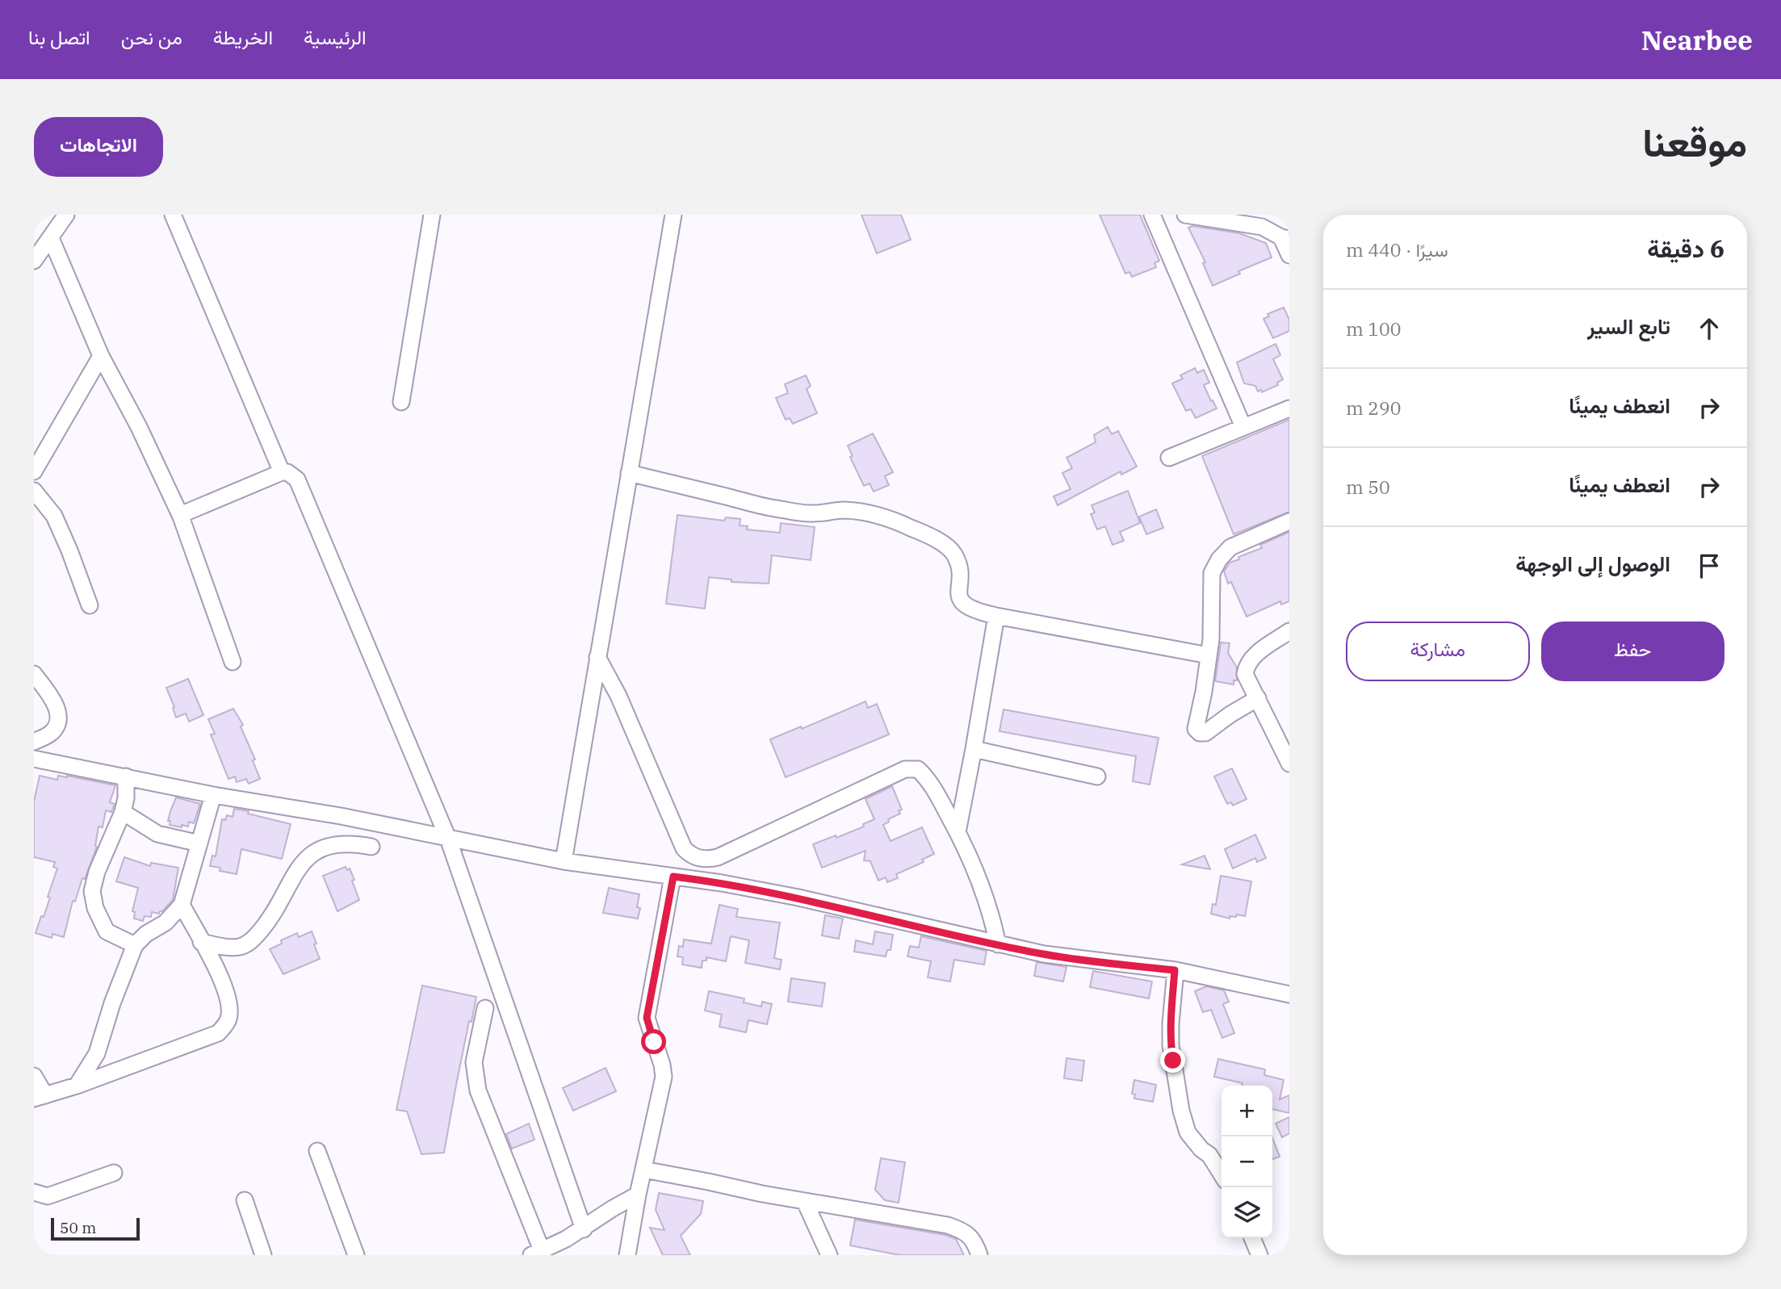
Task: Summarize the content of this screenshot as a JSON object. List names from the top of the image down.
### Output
{
  "scale_bar": "50 m",
  "page": {
    "header": "Nearbee",
    "nav": [
      "الرئيسية",
      "الخريطة",
      "من نحن",
      "اتصل بنا"
    ],
    "title": "موقعنا",
    "buttons": [
      "الاتجاهات",
      ["حفظ", "مشاركة"]
    ],
    "heading": ["6 دقيقة", "سيرًا · 440 m"],
    "list": [
      ["تابع السير", "100 m"],
      ["انعطف يمينًا", "290 m"],
      ["انعطف يمينًا", "50 m"],
      "الوصول إلى الوجهة"
    ],
    "map_buttons": ["+", "−"],
    "scale": "50 m"
  }
}
